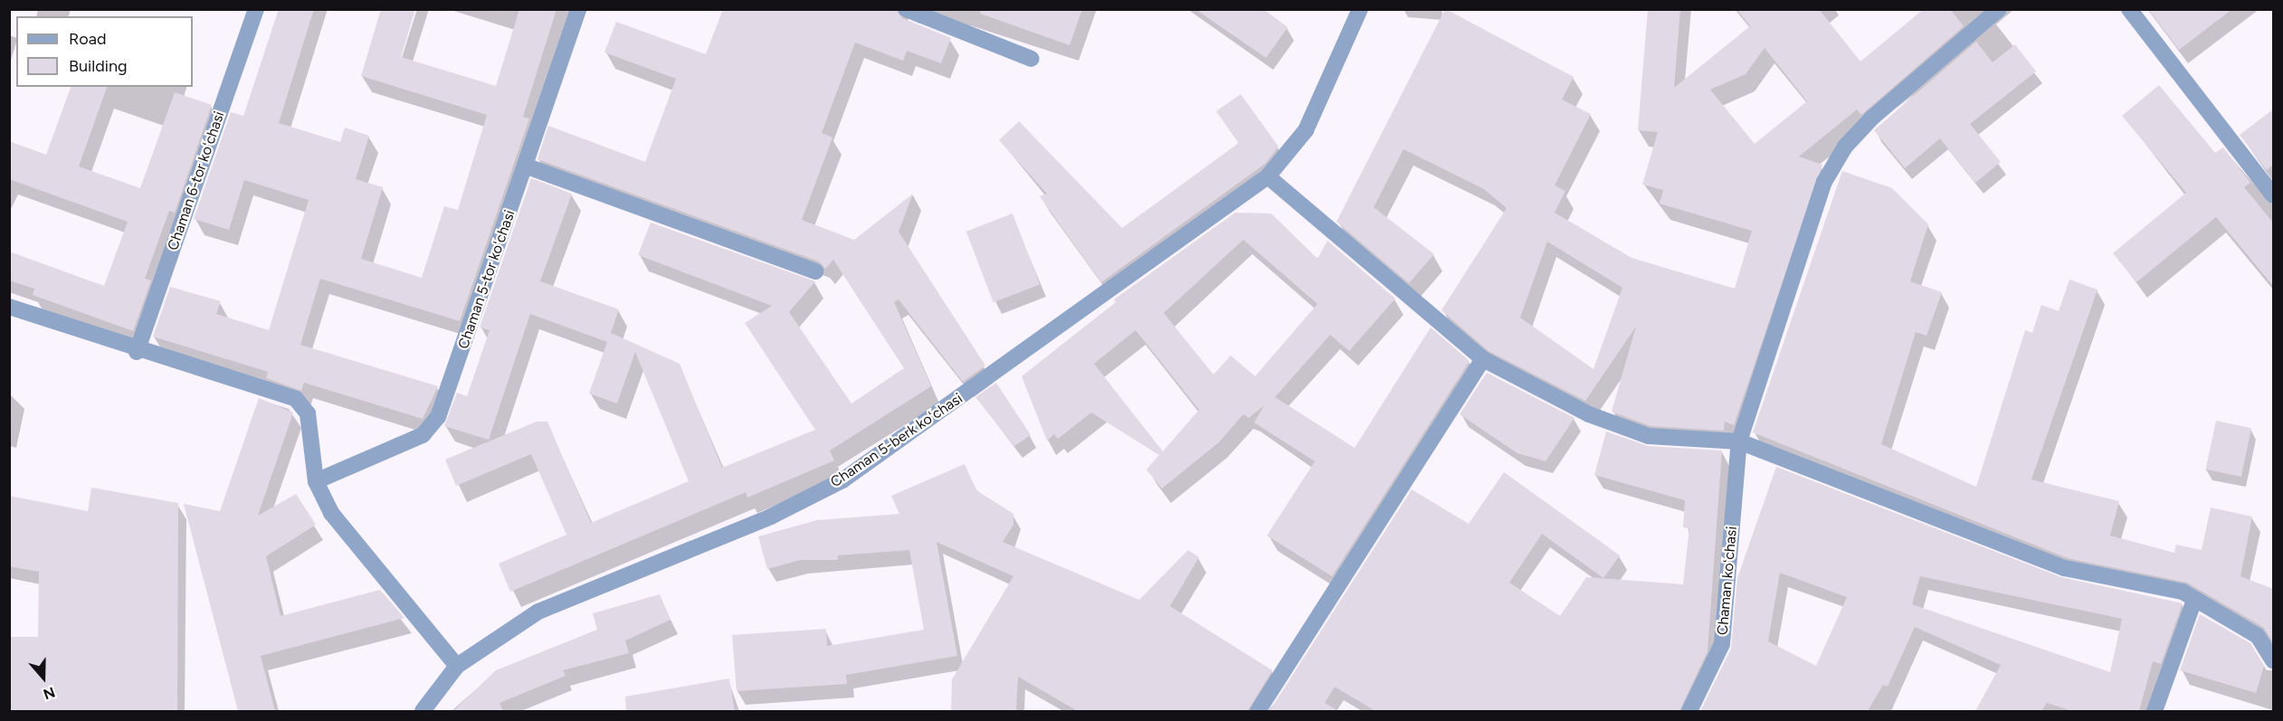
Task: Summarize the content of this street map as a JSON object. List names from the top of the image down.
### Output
{
  "streets": {
    "street": [
      "Chaman 6-tor koʻchasi",
      "Chaman 5-tor koʻchasi",
      "Chaman 5-berk koʻchasi",
      "Chaman koʻchasi"
    ]
  },
  "legend": ["Road", "Building"],
  "north": "bottom"
}
